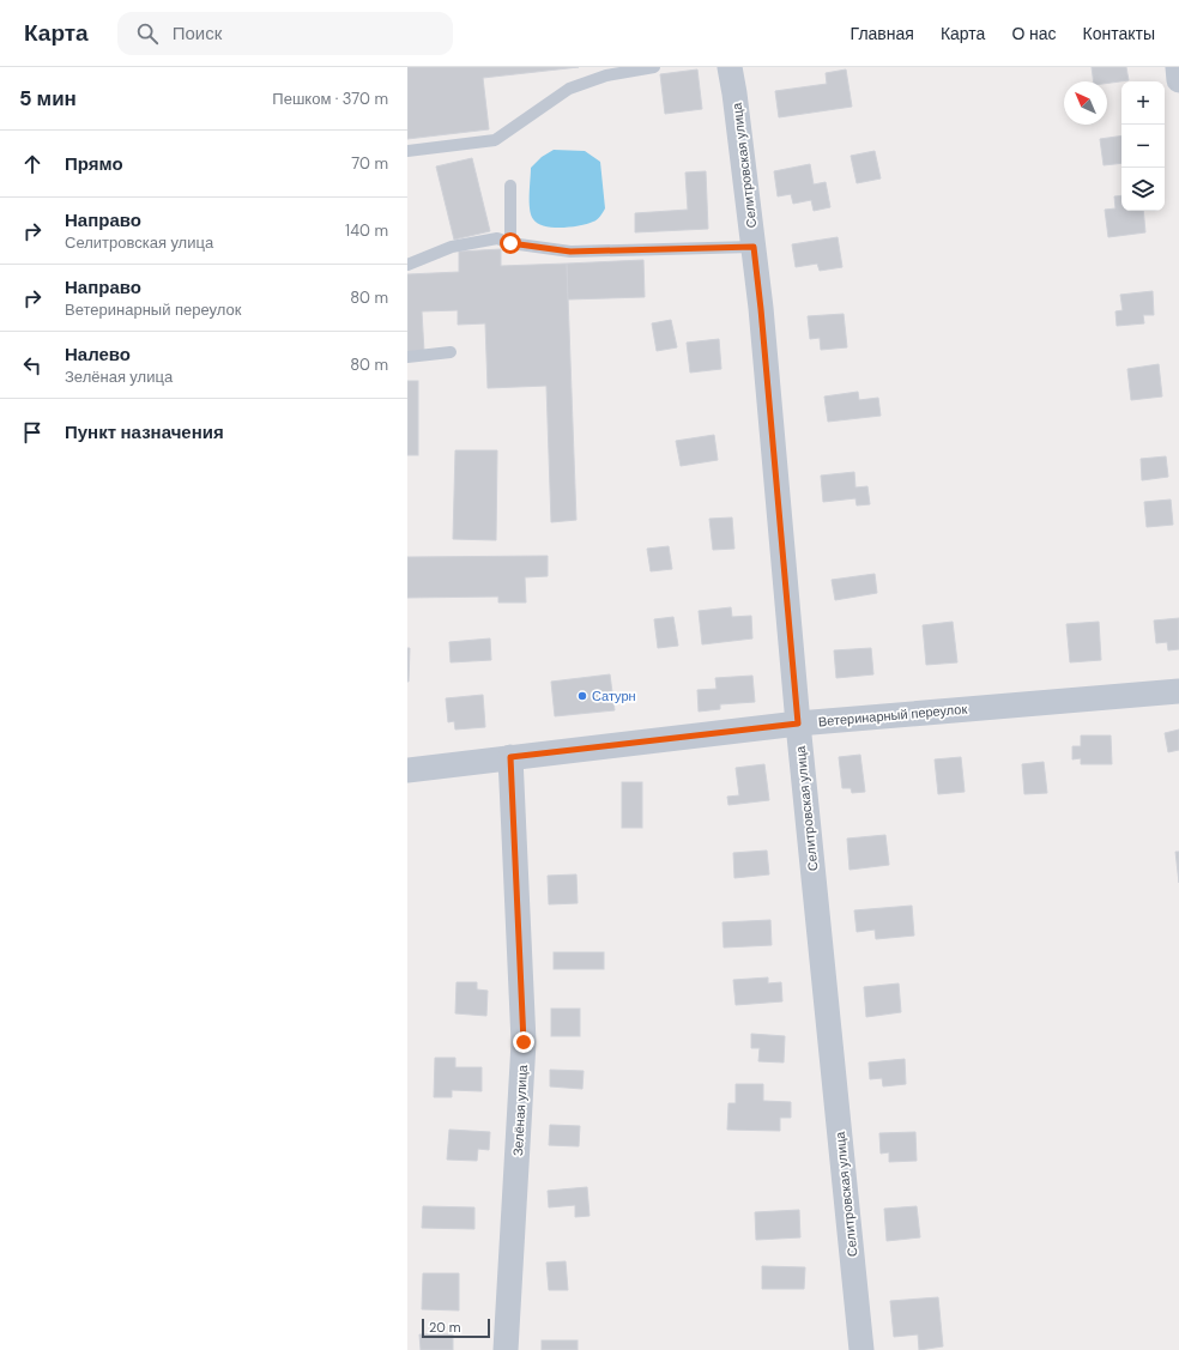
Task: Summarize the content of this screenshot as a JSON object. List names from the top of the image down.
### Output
{
  "streets": {
    "street": ["Селитровская улица", "Ветеринарный переулок", "Зелёная улица"]
  },
  "crossings": [
    ["Селитровская улица", "Ветеринарный переулок"],
    ["Ветеринарный переулок", "Зелёная улица"]
  ],
  "places": ["Сатурн"],
  "scale_bar": "20 m",
  "north": "top left",
  "page": {
    "header": "Карта",
    "search": "Поиск",
    "nav": [
      "Главная",
      "Карта",
      "О нас",
      "Контакты"
    ],
    "heading": ["5 мин", "Пешком · 370 m"],
    "map_buttons": ["+", "−"],
    "list": [
      ["Прямо", "70 m"],
      ["Направо", "Селитровская улица", "140 m"],
      ["Направо", "Ветеринарный переулок", "80 m"],
      ["Налево", "Зелёная улица", "80 m"],
      "Пункт назначения"
    ],
    "scale": "20 m"
  }
}
